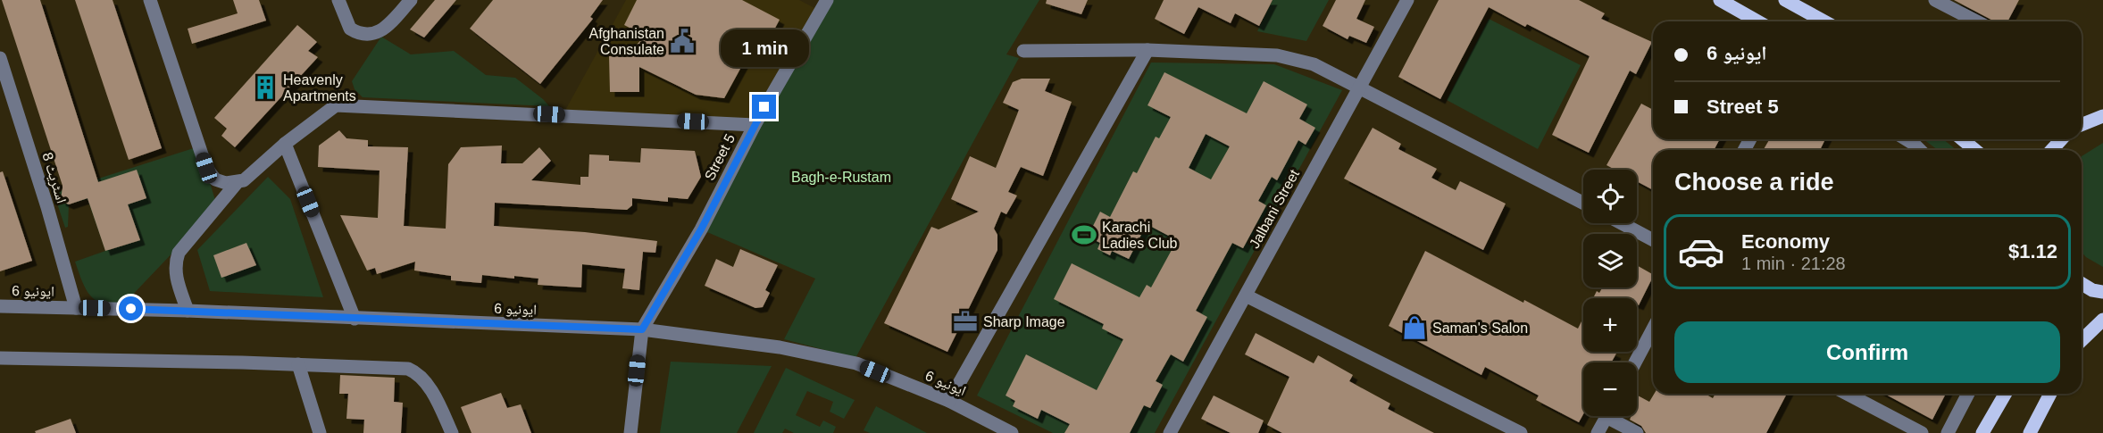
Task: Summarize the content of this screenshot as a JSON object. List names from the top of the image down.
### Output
{
  "streets": {
    "street": [
      "Street 5",
      "اسٹریٹ 8",
      "Jalbani Street",
      "ایونیو 6"
    ]
  },
  "crossings": [
    ["Street 5", "ایونیو 6"],
    ["اسٹریٹ 8", "ایونیو 6"]
  ],
  "parks": ["Bagh-e-Rustam"],
  "places": {
    "public building": ["Afghanistan Consulate"],
    "building": ["Heavenly Apartments"],
    "sports": ["Karachi Ladies Club"],
    "office": ["Sharp Image"],
    "shop": ["Saman's Salon"]
  },
  "page": {
    "banner": ["ایونیو 6", "Street 5"],
    "bubble": "1 min",
    "heading": "Choose a ride",
    "map_buttons": ["+", "−"],
    "list": [
      {
        "name": "Economy",
        "note": "1 min · 21:28",
        "value": "$1.12"
      }
    ],
    "buttons": "Confirm"
  }
}
